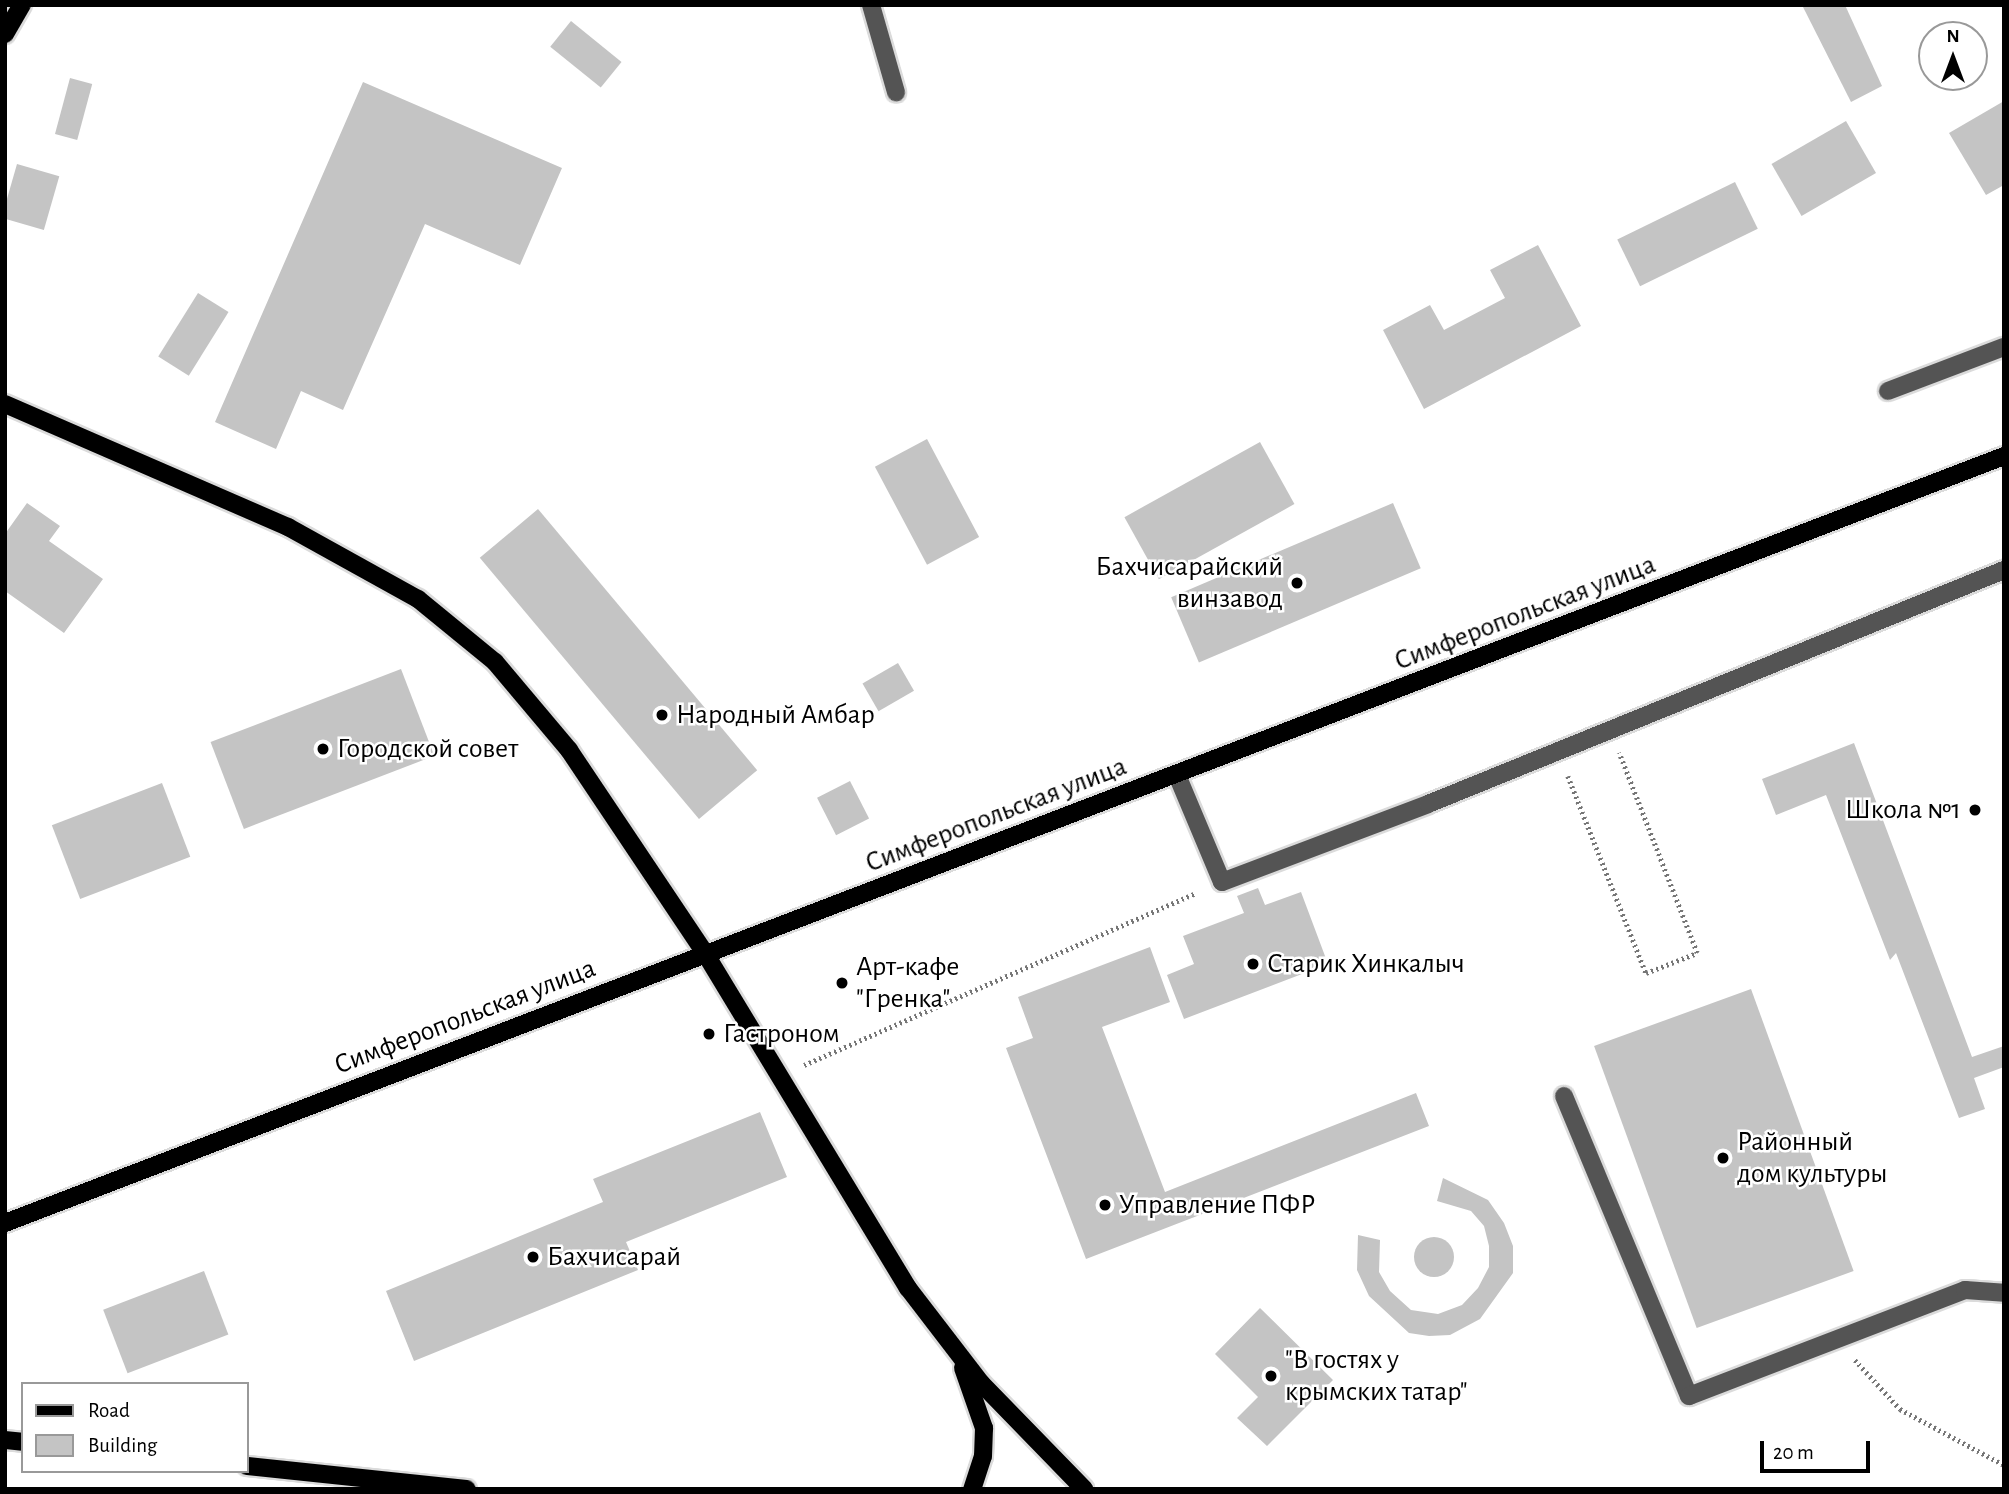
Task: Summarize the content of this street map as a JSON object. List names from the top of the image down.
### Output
{
  "streets": {
    "main road": ["Симферопольская улица"]
  },
  "places": [
    "Бахчисарайский винзавод",
    "Народный Амбар",
    "Городской совет",
    "Школа №1",
    "Старик Хинкалыч",
    "Арт-кафе \"Гренка\"",
    "Гастроном",
    "Районный дом культуры",
    "Управление ПФР",
    "Бахчисарай",
    "\"В гостях у крымских татар\""
  ],
  "legend": ["Road", "Building"],
  "scale_bar": "20 m",
  "north": "top"
}
